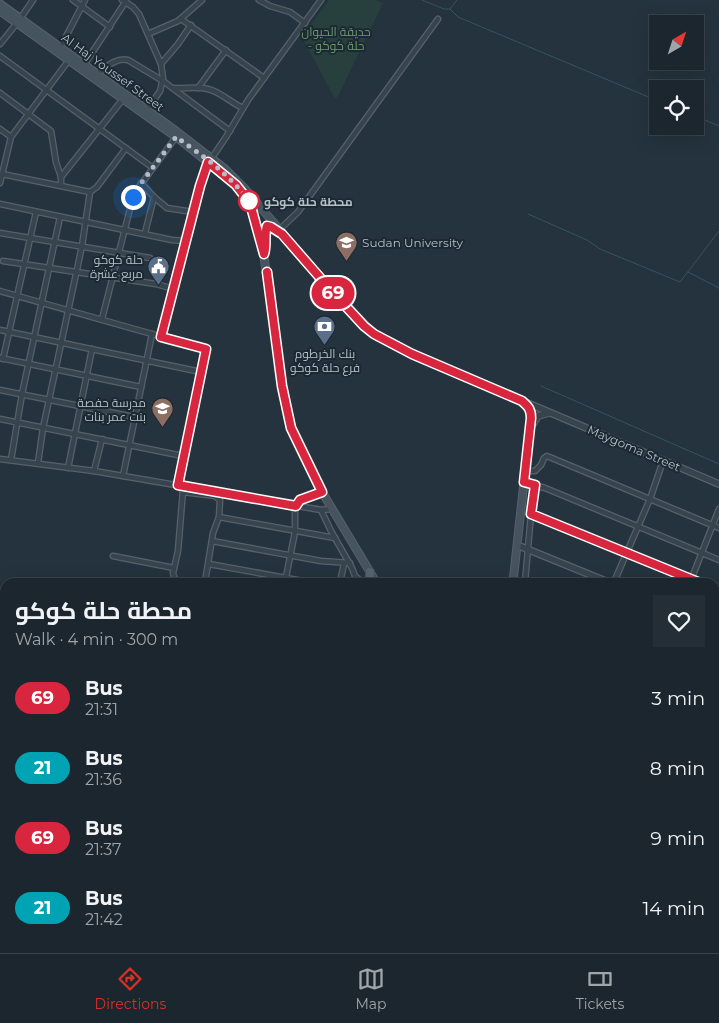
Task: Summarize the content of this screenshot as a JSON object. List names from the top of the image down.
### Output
{
  "streets": {
    "main road": ["Al Haj Youssef Street"],
    "street": ["Maygoma Street"]
  },
  "parks": ["حديقة الحيوان - حلة كوكو"],
  "places": {
    "other": ["محطة حلة كوكو"],
    "school or university": ["Sudan University", "مدرسة حفصة بنت عمر بنات"],
    "public building": ["حلة كوكو مربع عشرة"],
    "bank": ["بنك الخرطوم فرع حلة كوكو"]
  },
  "lines": ["bus line 69"],
  "north": "top right",
  "page": {
    "on_map": "69",
    "heading": ["محطة حلة كوكو", "Walk · 4 min · 300 m"],
    "list": [
      {
        "mark": "69",
        "name": "Bus",
        "note": "21:31",
        "value": "3 min"
      },
      {
        "mark": "21",
        "name": "Bus",
        "note": "21:36",
        "value": "8 min"
      },
      {
        "mark": "69",
        "name": "Bus",
        "note": "21:37",
        "value": "9 min"
      },
      {
        "mark": "21",
        "name": "Bus",
        "note": "21:42",
        "value": "14 min"
      }
    ],
    "tabs": ["Directions", "Map", "Tickets"]
  }
}
